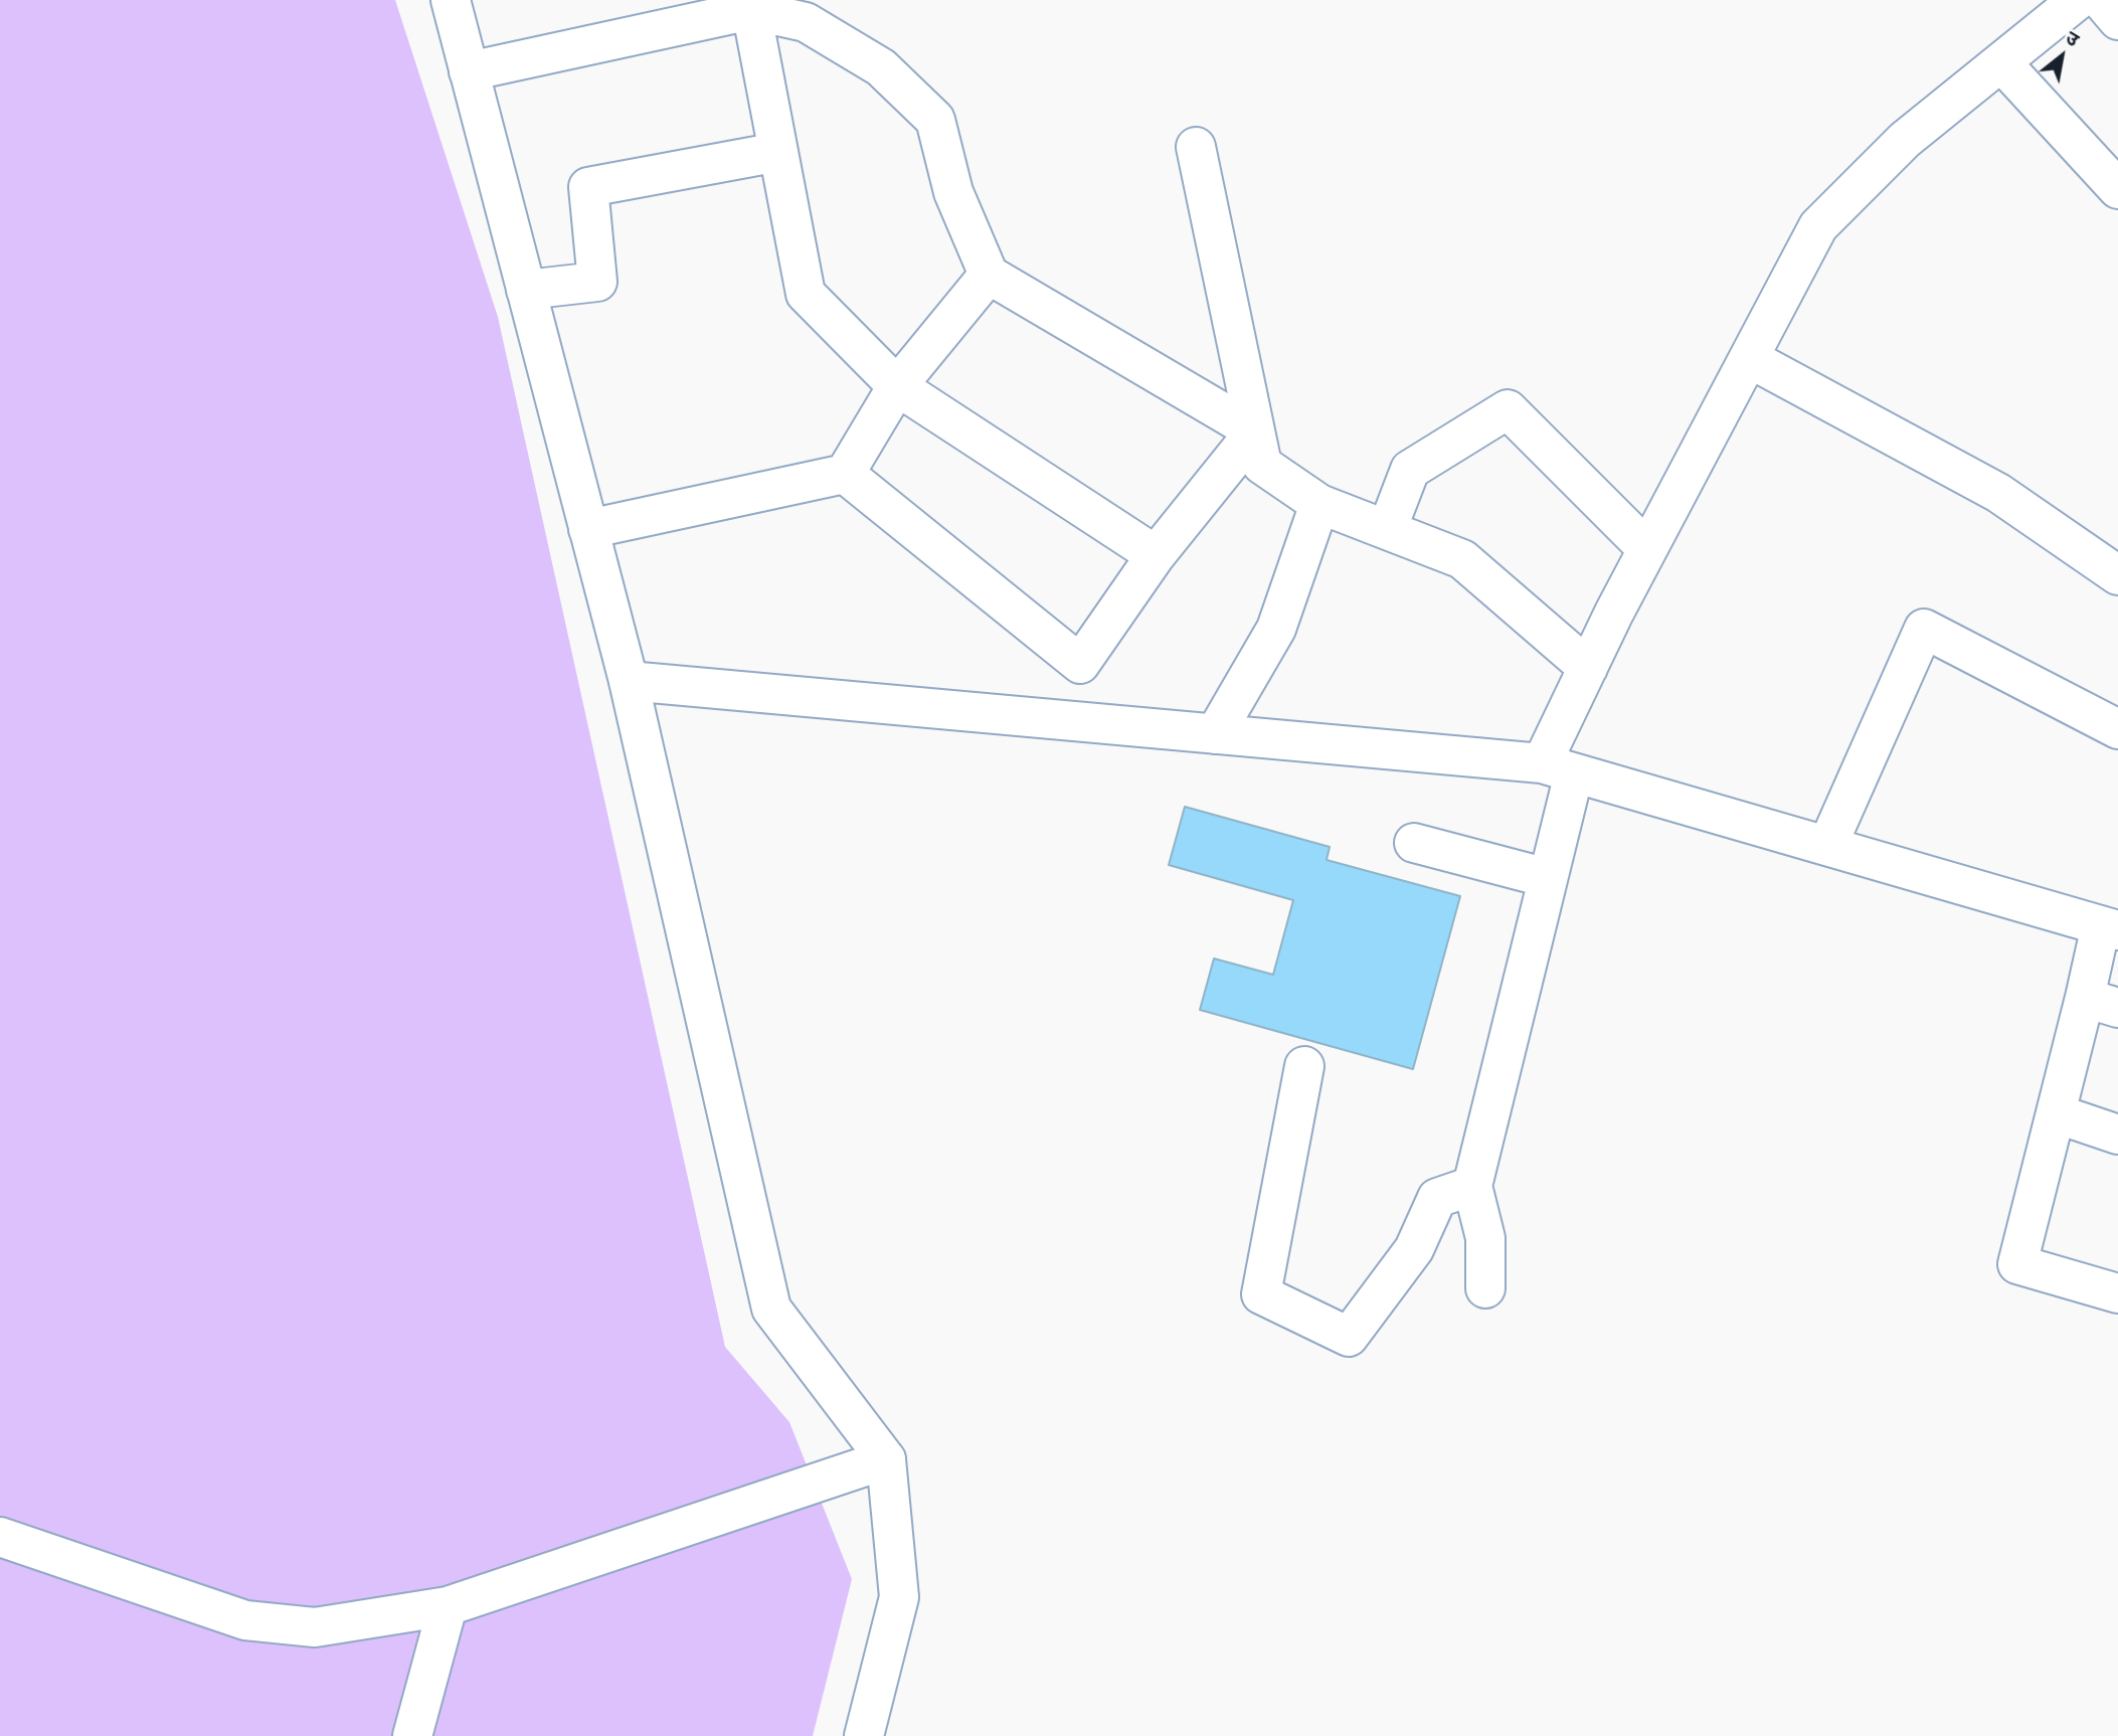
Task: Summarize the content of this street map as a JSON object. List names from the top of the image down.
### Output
{
  "north": "top right"
}
